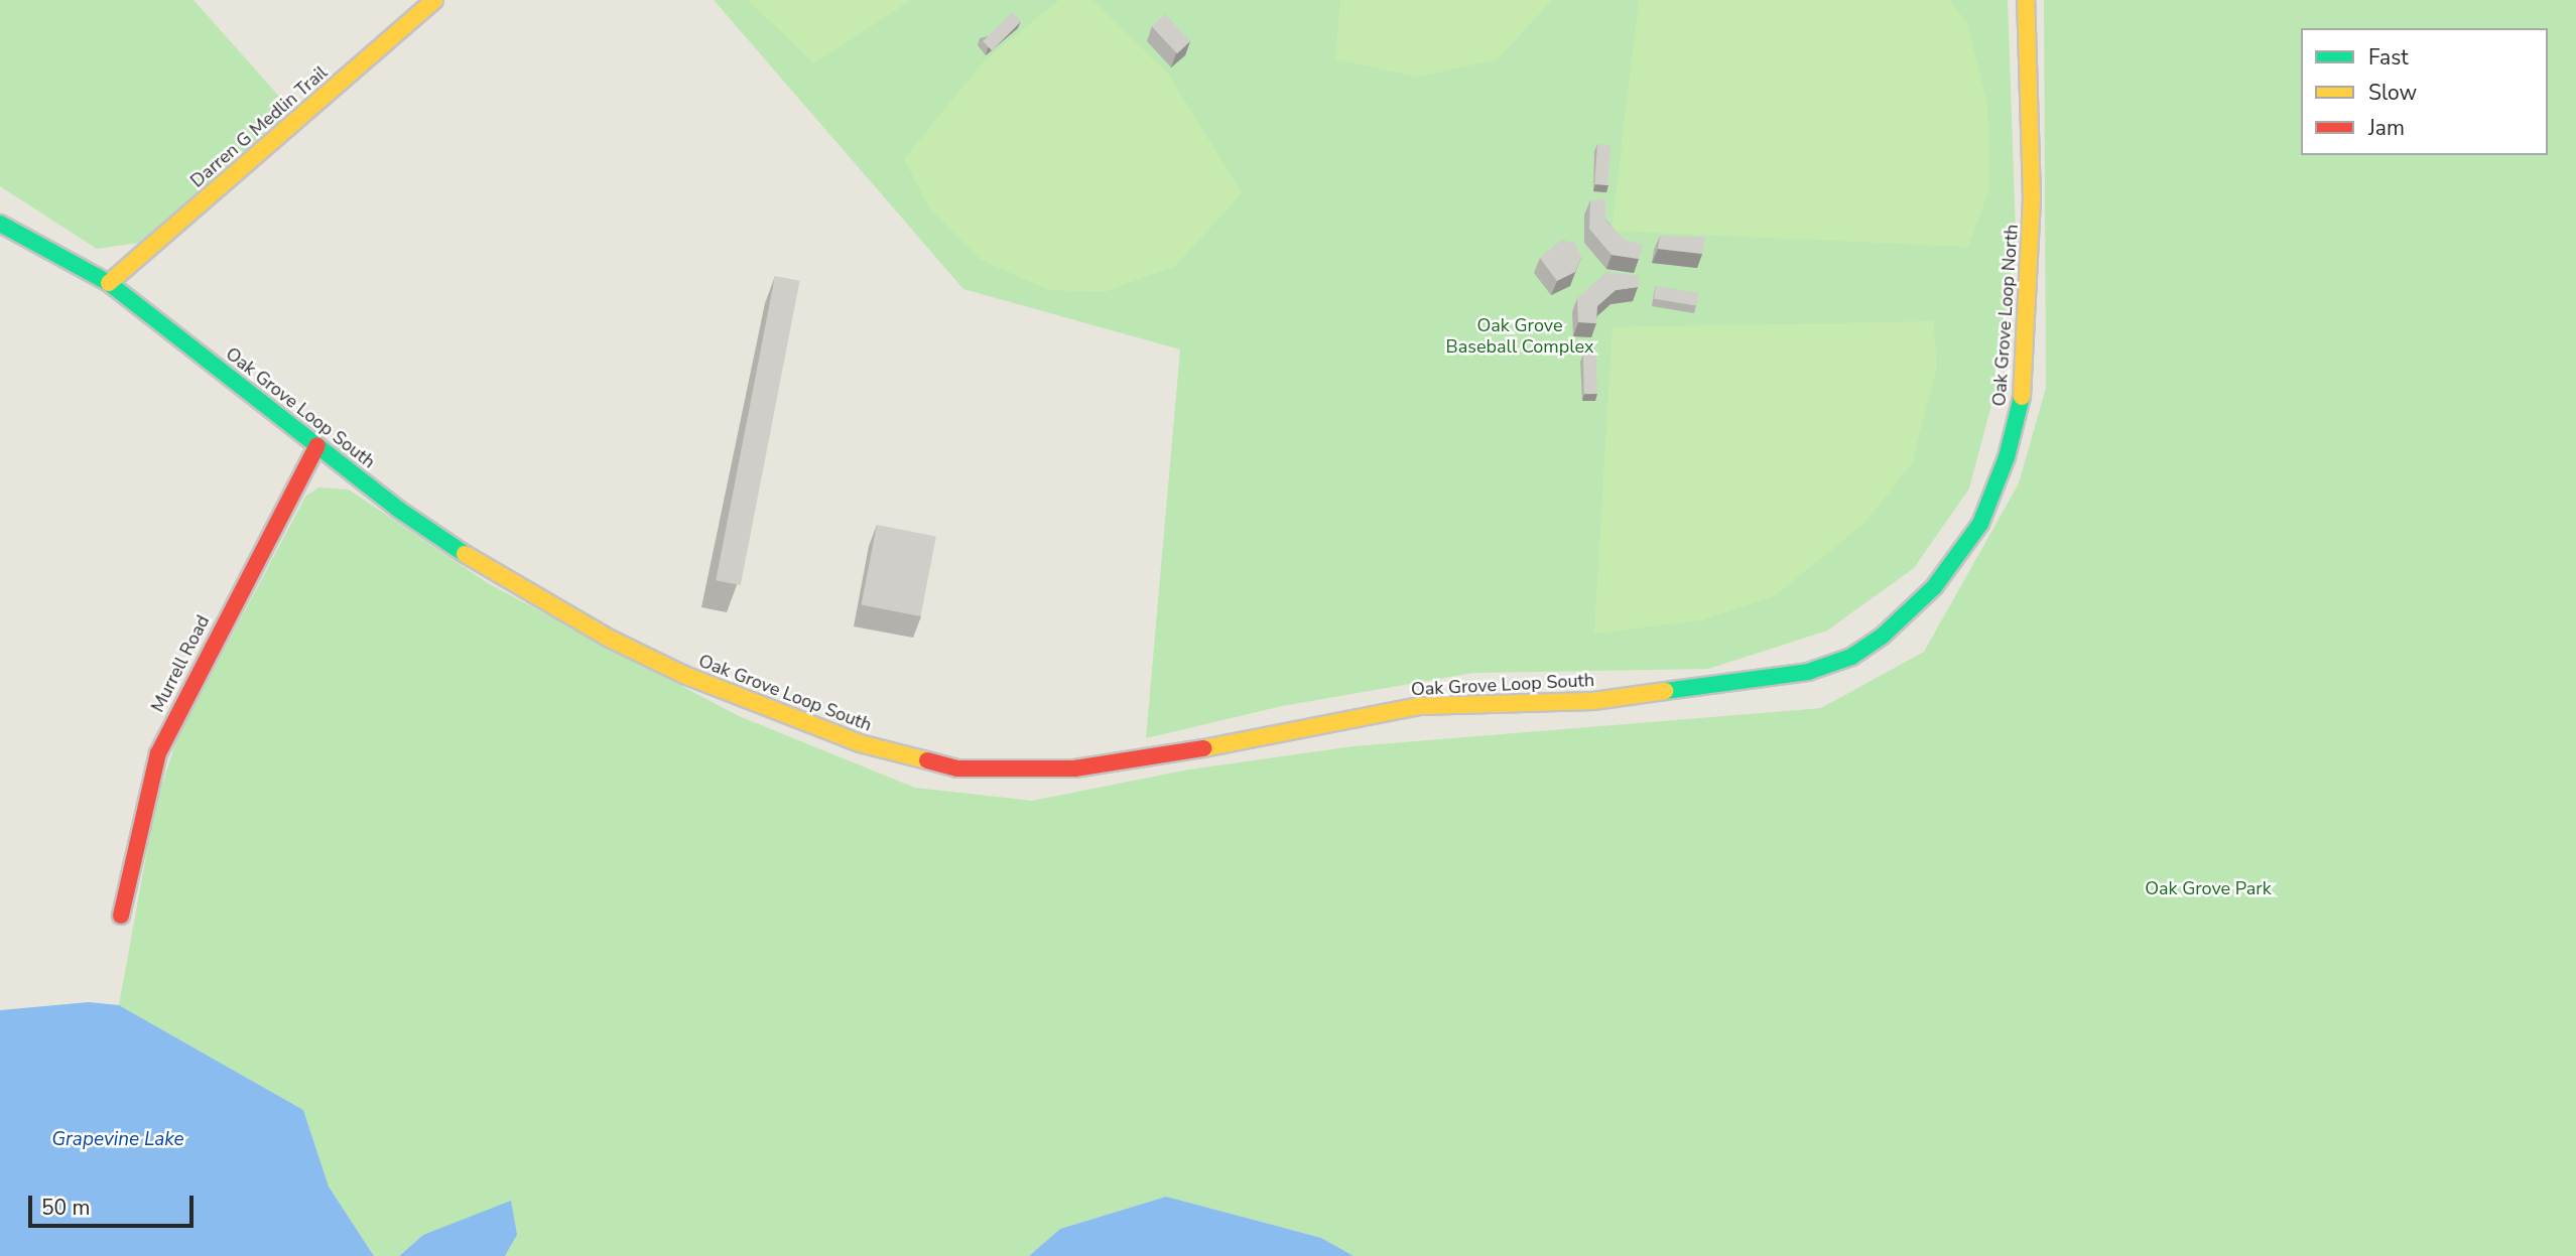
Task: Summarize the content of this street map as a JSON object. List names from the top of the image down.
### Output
{
  "streets": {
    "street": [
      "Darren G Medlin Trail",
      "Oak Grove Loop North",
      "Oak Grove Loop South",
      "Murrell Road"
    ]
  },
  "crossings": [
    ["Darren G Medlin Trail", "Oak Grove Loop South"],
    ["Oak Grove Loop North", "Oak Grove Loop South"],
    ["Oak Grove Loop South", "Murrell Road"]
  ],
  "water": ["Grapevine Lake"],
  "parks": ["Oak Grove Baseball Complex", "Oak Grove Park"],
  "legend": ["Fast", "Slow", "Jam"],
  "scale_bar": "50 m"
}
